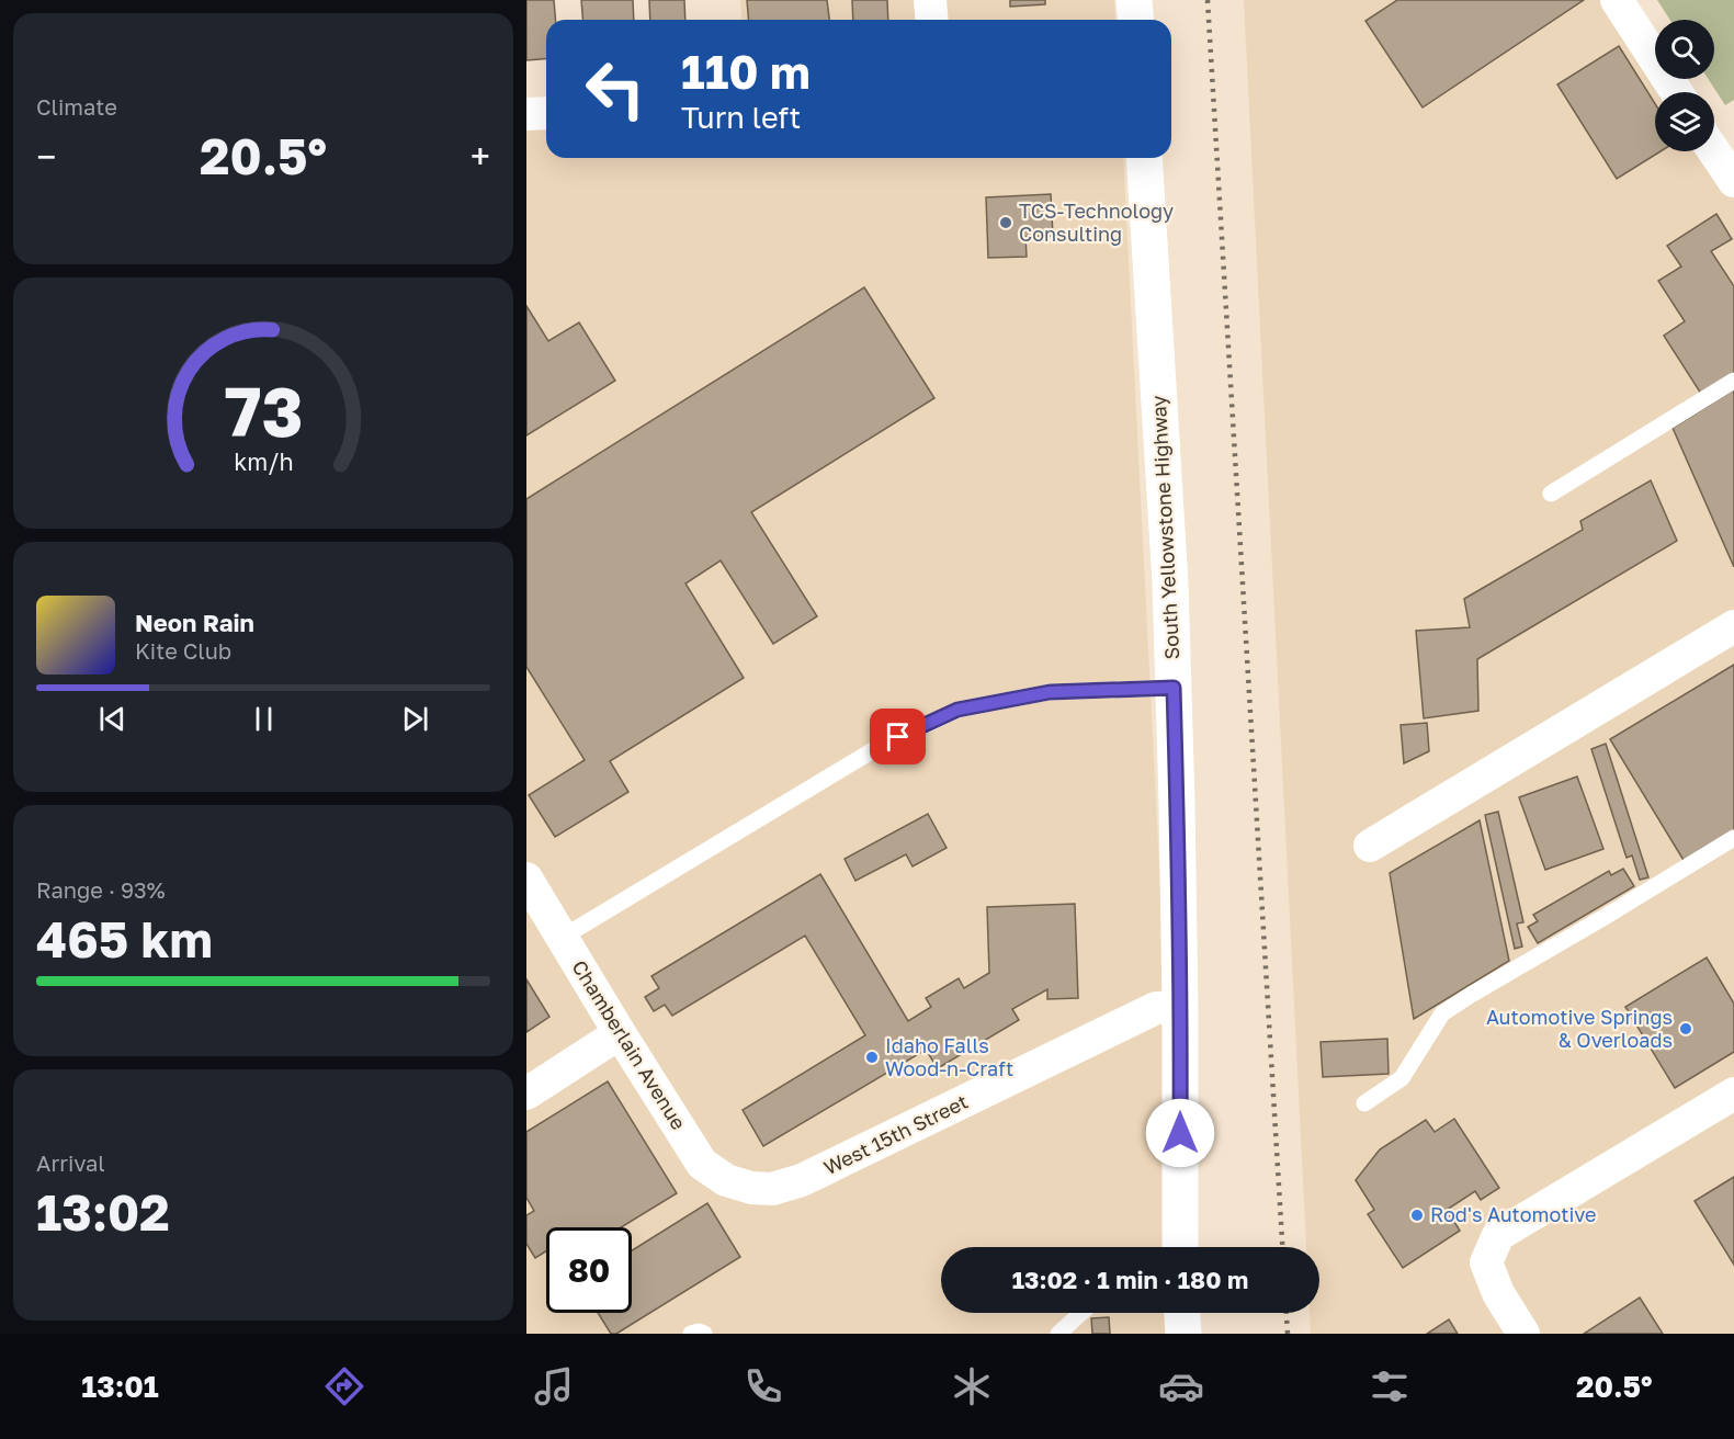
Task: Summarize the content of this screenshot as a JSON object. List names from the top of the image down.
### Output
{
  "streets": {
    "highway": ["South Yellowstone Highway"],
    "street": ["Chamberlain Avenue", "West 15th Street"]
  },
  "crossings": [
    ["South Yellowstone Highway", "West 15th Street"],
    ["Chamberlain Avenue", "West 15th Street"]
  ],
  "places": [
    "TCS-Technology Consulting",
    "Automotive Springs & Overloads",
    "Idaho Falls Wood-n-Craft",
    "Rod's Automotive"
  ],
  "page": {
    "tile": [
      "Climate",
      ["Range · 93%", "465 km"],
      ["Arrival", "13:02"]
    ],
    "turn": ["110 m", "Turn left"],
    "heat": ["−", "20.5°", "+"],
    "song": ["Neon Rain", "Kite Club"],
    "limit": "80",
    "trip": "13:02 · 1 min · 180 m",
    "tabs": ["13:01", "20.5°"],
    "gauge": ["73", "km/h"]
  }
}
